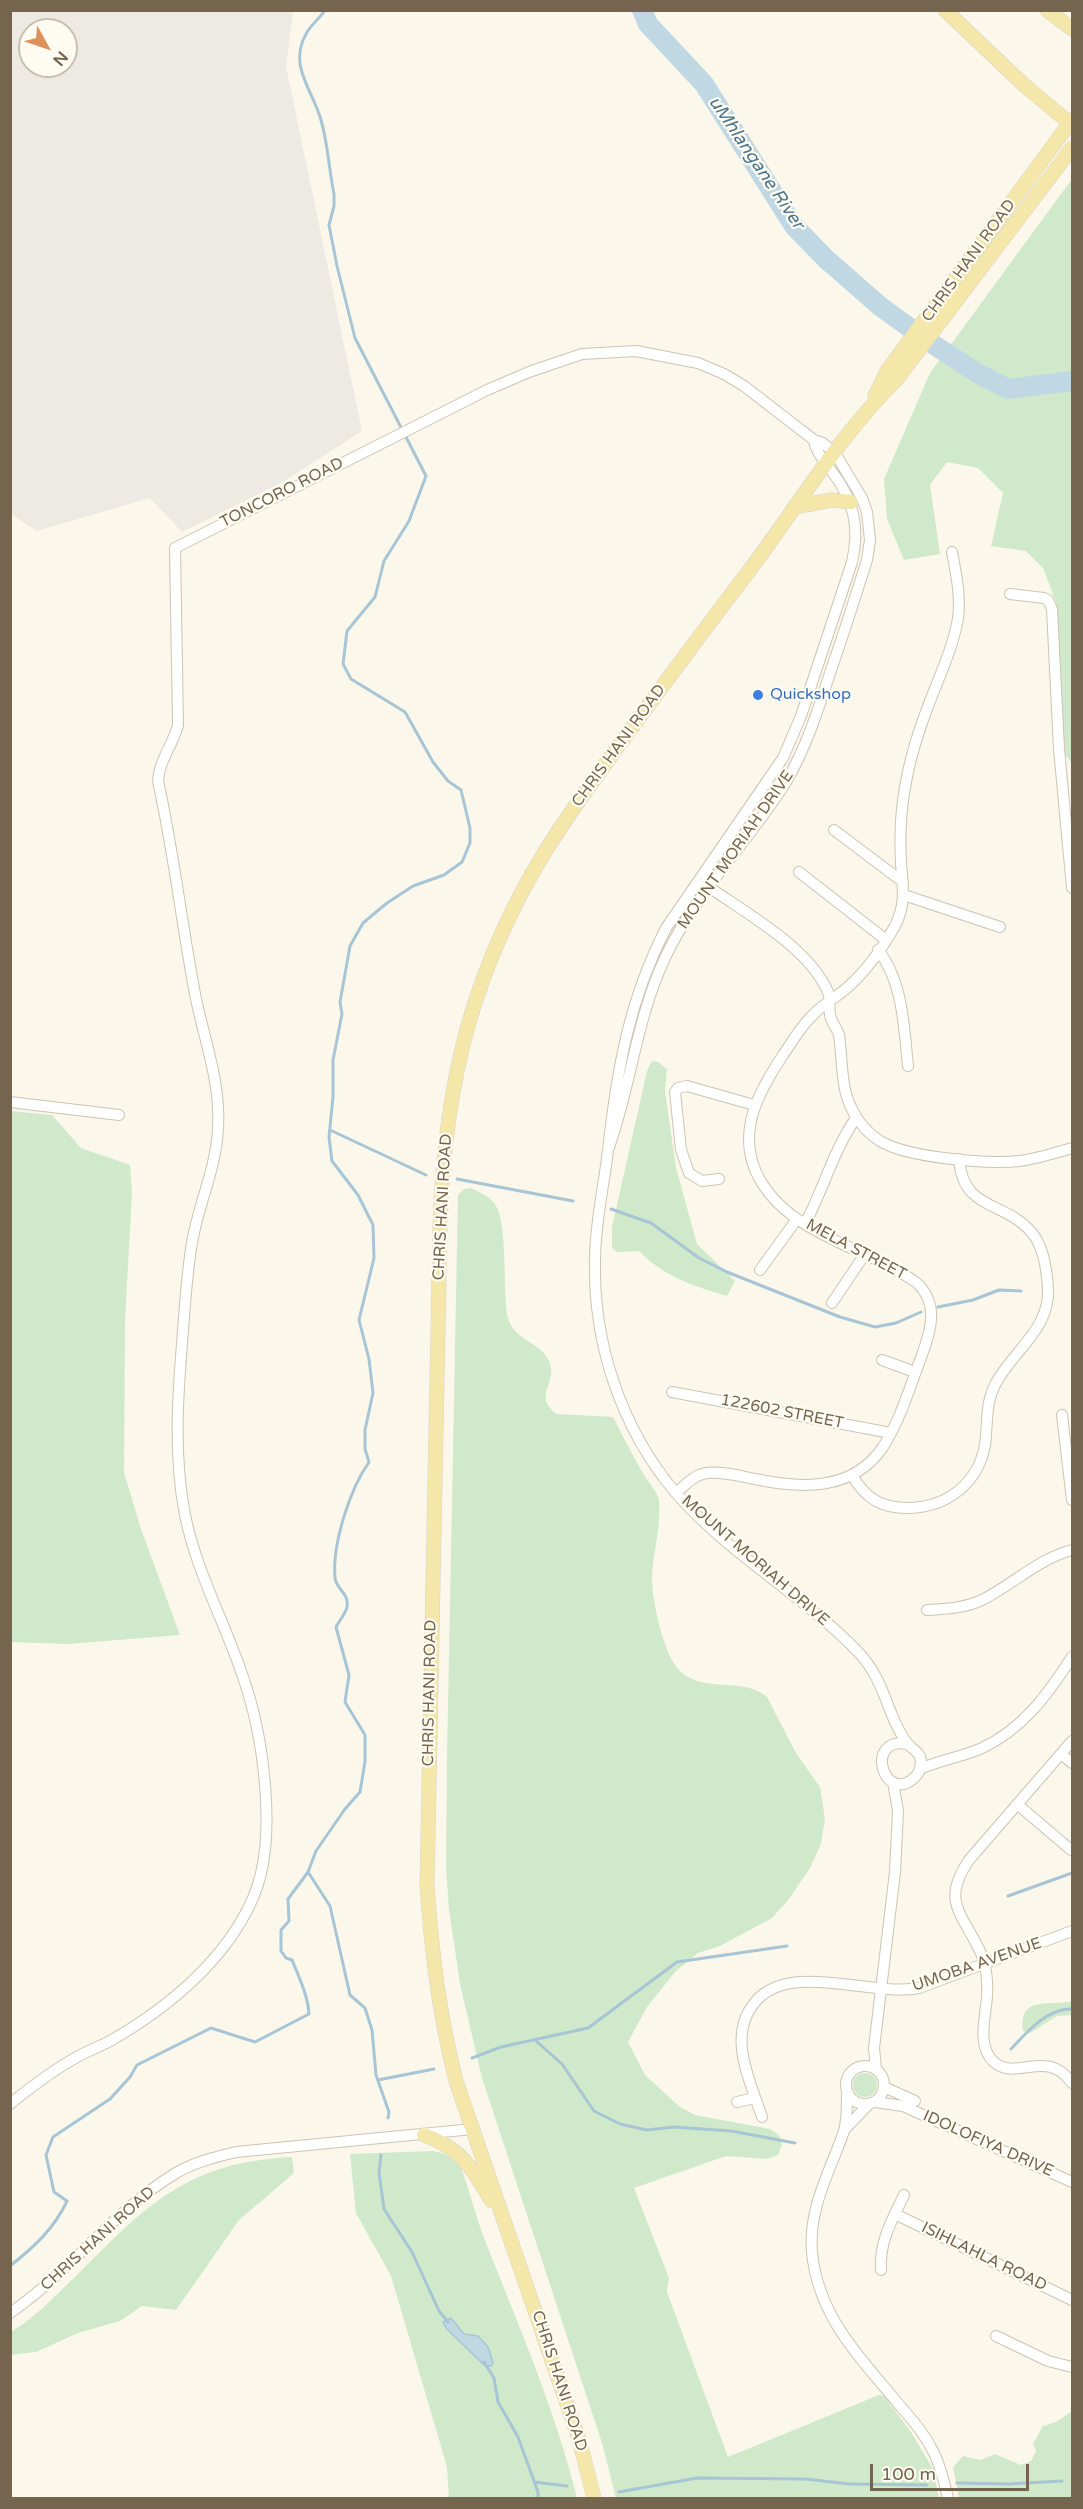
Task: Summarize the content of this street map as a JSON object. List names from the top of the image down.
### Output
{
  "streets": {
    "main road": ["CHRIS HANI ROAD"],
    "street": [
      "TONCORO ROAD",
      "MOUNT MORIAH DRIVE",
      "MELA STREET",
      "122602 STREET",
      "UMOBA AVENUE",
      "IDOLOFIYA DRIVE",
      "ISIHLAHLA ROAD"
    ]
  },
  "crossings": [
    ["CHRIS HANI ROAD", "TONCORO ROAD"],
    ["CHRIS HANI ROAD", "MOUNT MORIAH DRIVE"],
    ["TONCORO ROAD", "MOUNT MORIAH DRIVE"],
    ["MOUNT MORIAH DRIVE", "MELA STREET"],
    ["MELA STREET", "122602 STREET"]
  ],
  "water": ["uMhlangane River"],
  "places": ["Quickshop"],
  "scale_bar": "100 m",
  "north": "bottom right"
}
